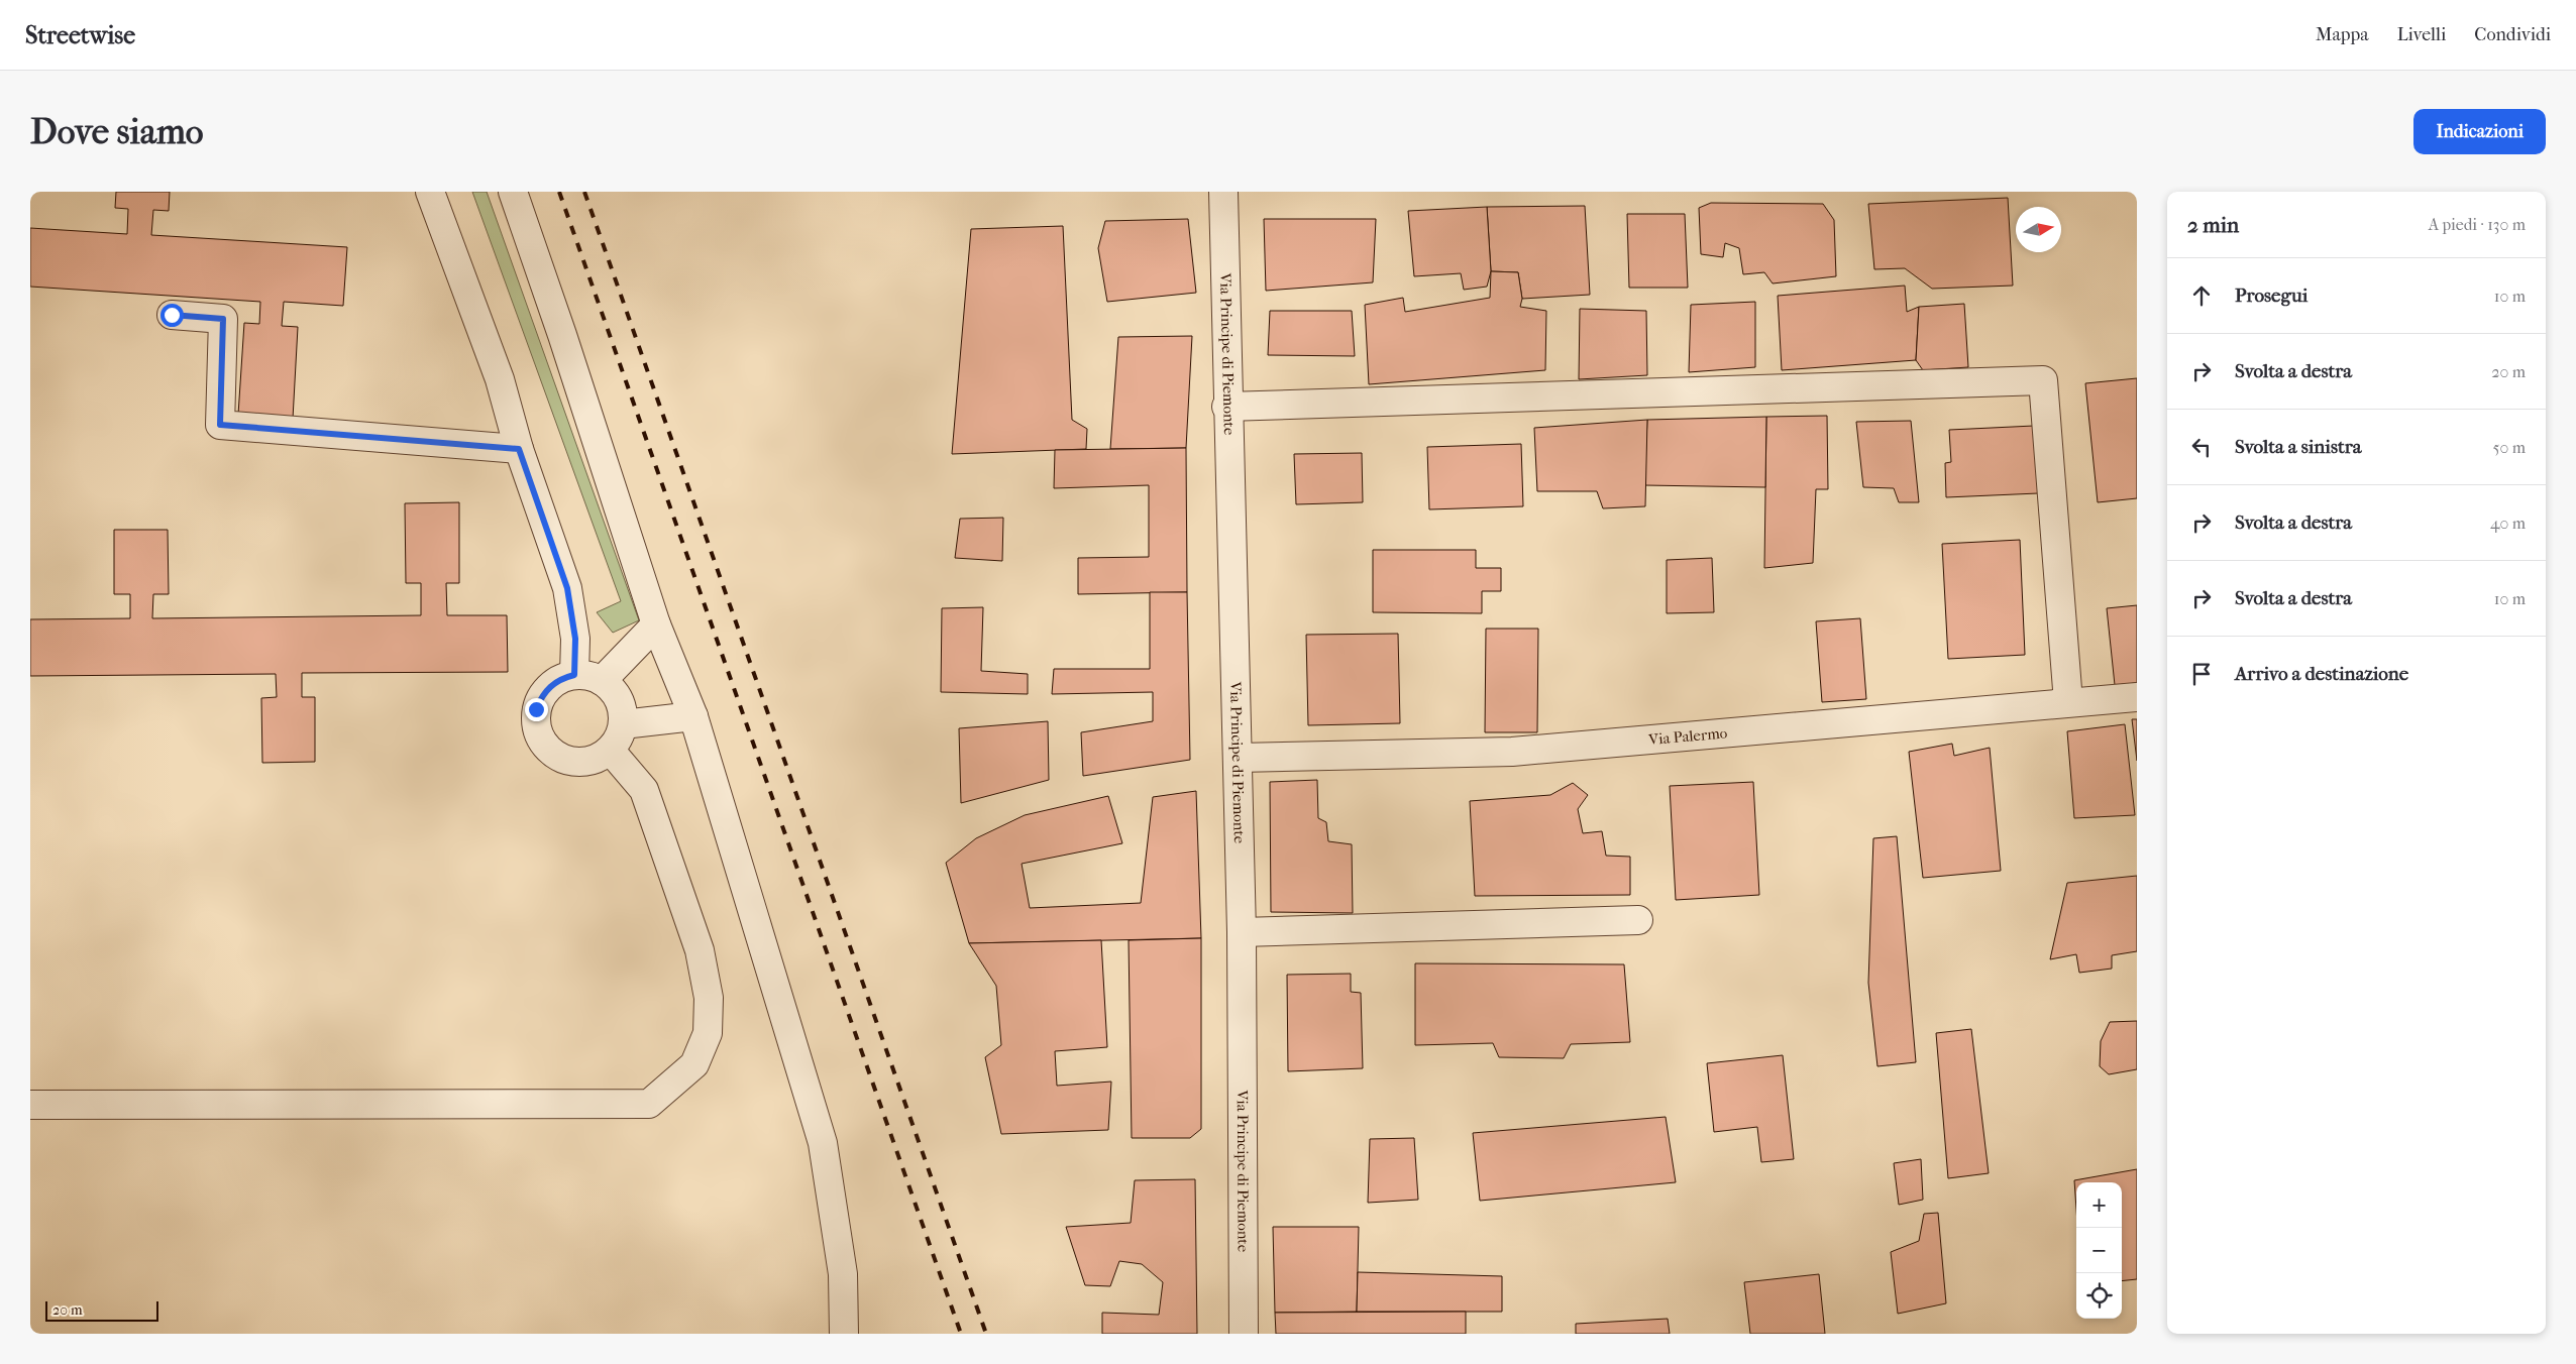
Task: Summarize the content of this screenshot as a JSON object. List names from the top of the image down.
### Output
{
  "streets": {
    "street": ["Via Principe di Piemonte", "Via Palermo"]
  },
  "crossings": [
    ["Via Principe di Piemonte", "Via Palermo"]
  ],
  "scale_bar": "20 m",
  "north": "right",
  "page": {
    "header": "Streetwise",
    "nav": ["Mappa", "Livelli", "Condividi"],
    "buttons": "Indicazioni",
    "title": "Dove siamo",
    "heading": ["2 min", "A piedi · 130 m"],
    "list": [
      ["Prosegui", "10 m"],
      ["Svolta a destra", "20 m"],
      ["Svolta a sinistra", "50 m"],
      ["Svolta a destra", "40 m"],
      ["Svolta a destra", "10 m"],
      "Arrivo a destinazione"
    ],
    "map_buttons": ["+", "−"],
    "scale": "20 m"
  }
}
